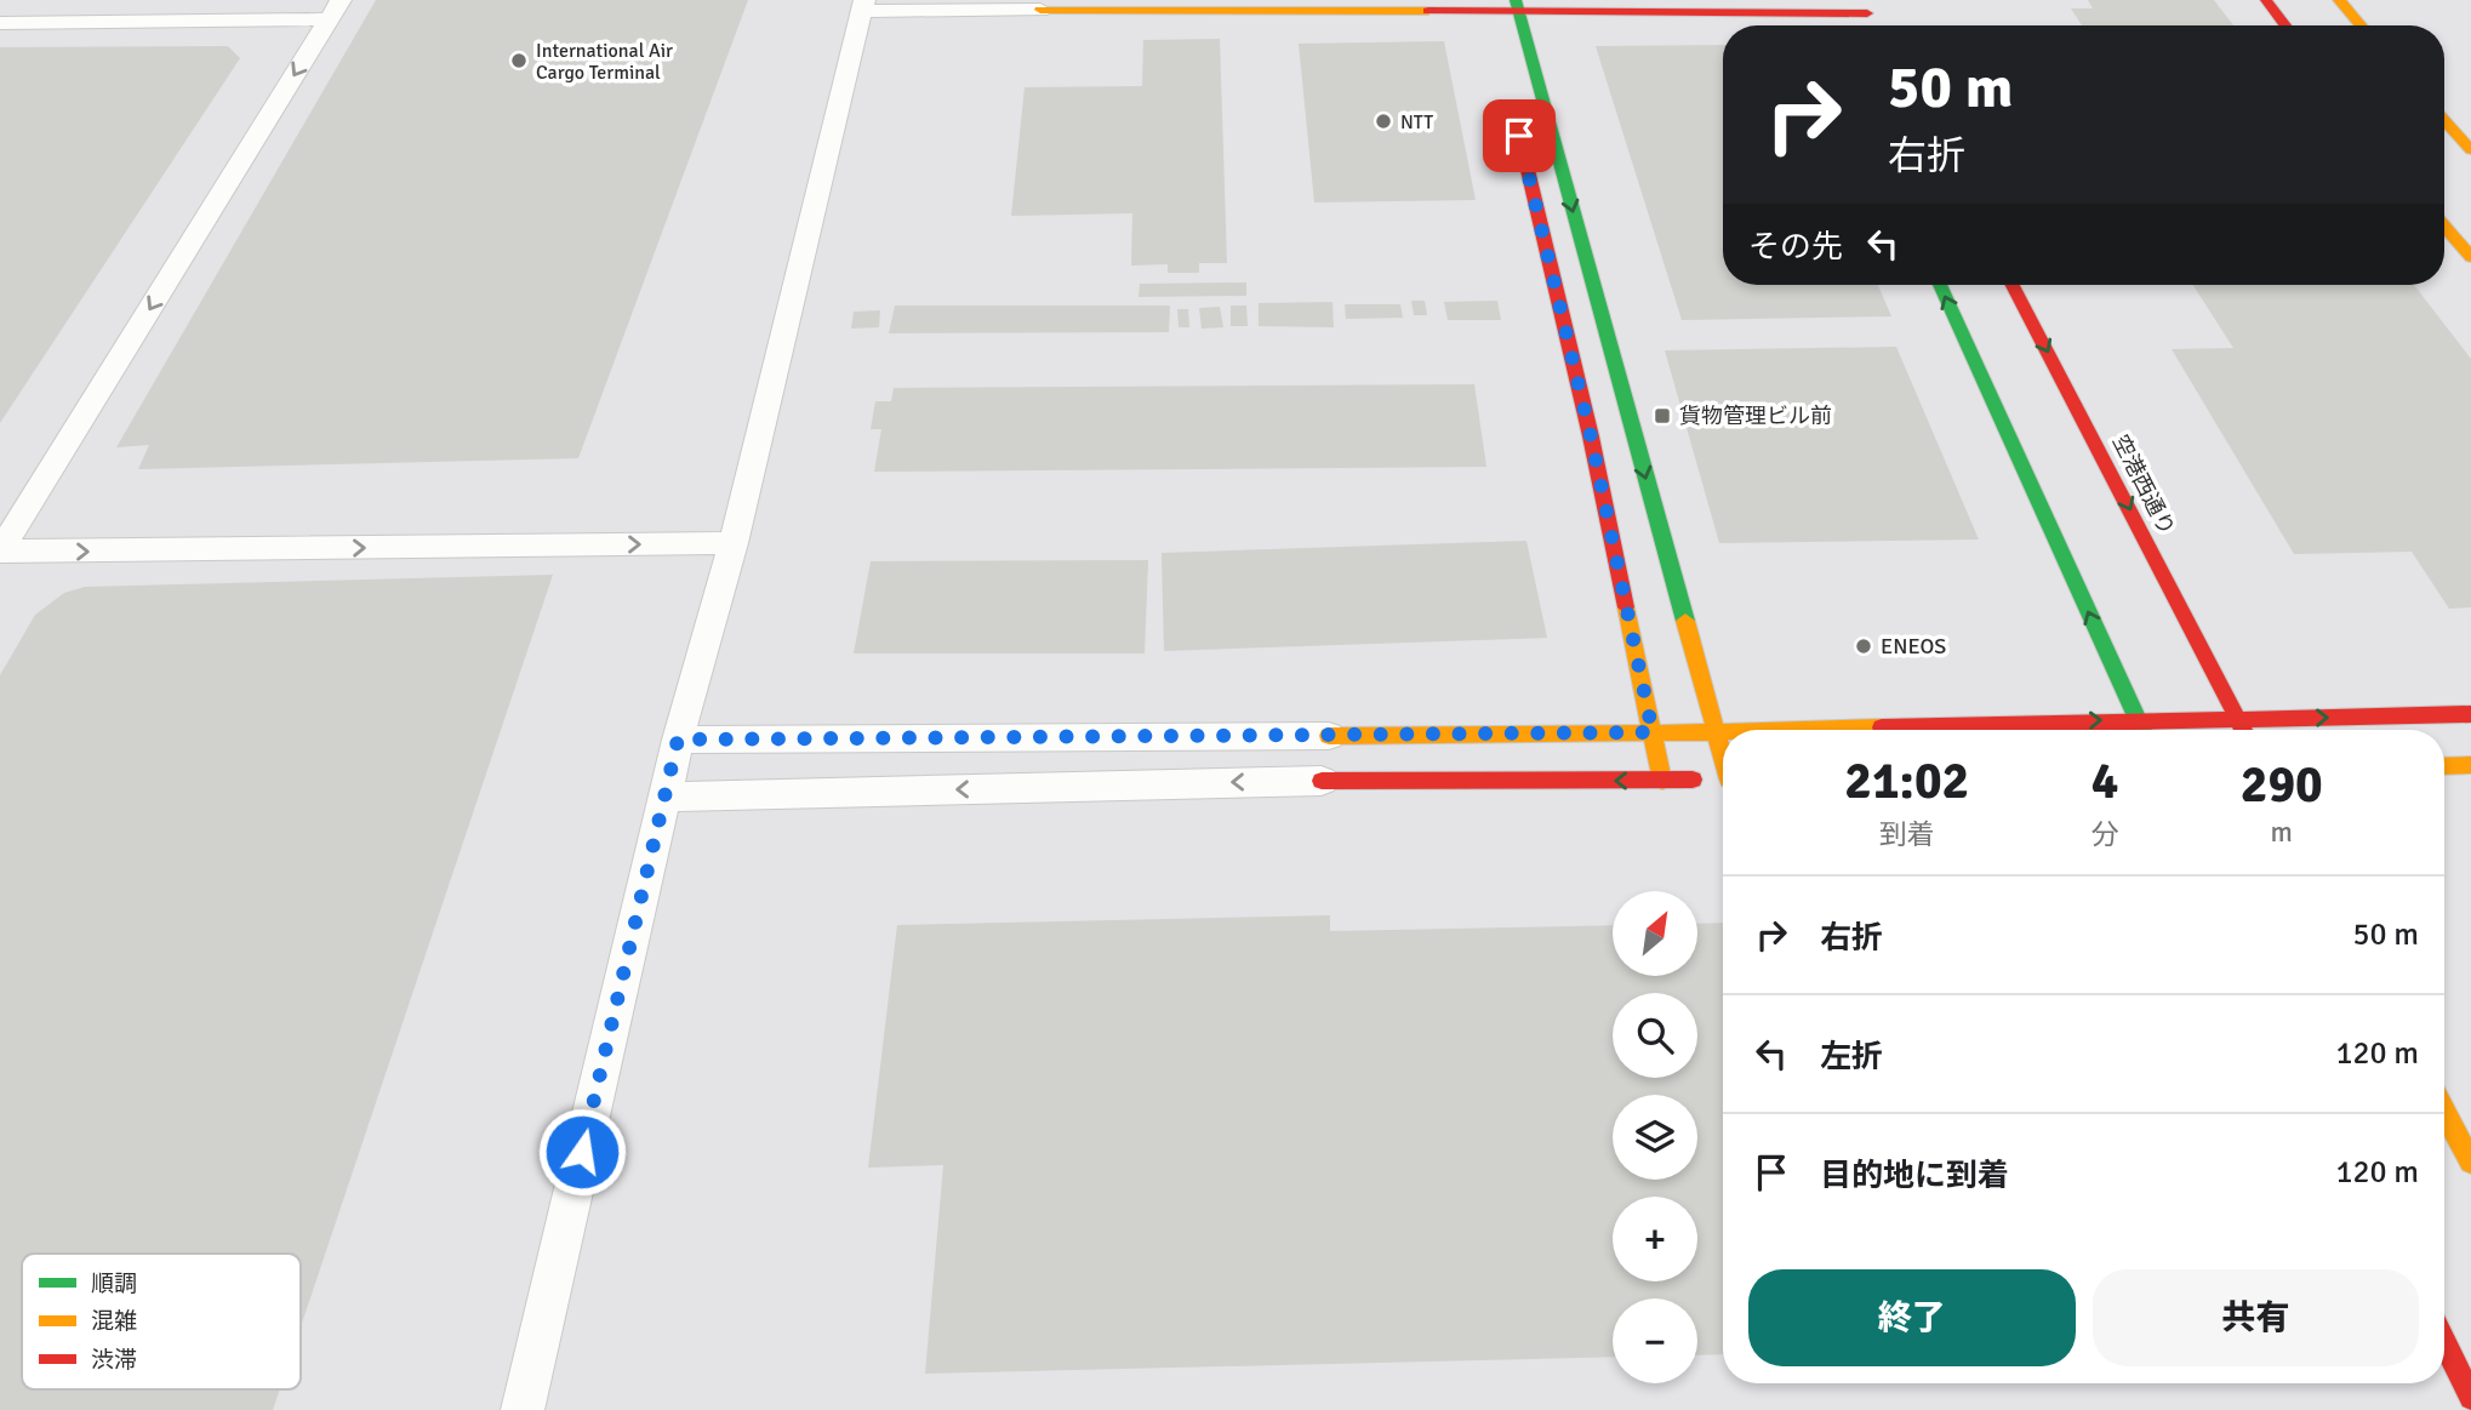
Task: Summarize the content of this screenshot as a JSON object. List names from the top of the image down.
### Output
{
  "streets": {
    "main road": ["空港西通り"]
  },
  "places": {
    "other": ["International Air Cargo Terminal", "NTT", "ENEOS"],
    "transit": ["貨物管理ビル前"]
  },
  "legend": ["順調", "混雑", "渋滞"],
  "north": "top right",
  "page": {
    "turn": ["50 m", "右折"],
    "then": "その先",
    "eta": [
      "21:02",
      "到着",
      "4",
      "分",
      "290",
      "m"
    ],
    "list": [
      {
        "name": "右折",
        "value": "50 m"
      },
      {
        "name": "左折",
        "value": "120 m"
      },
      {
        "name": "目的地に到着",
        "value": "120 m"
      }
    ],
    "map_buttons": ["+", "−"],
    "buttons": ["終了", "共有"]
  }
}
